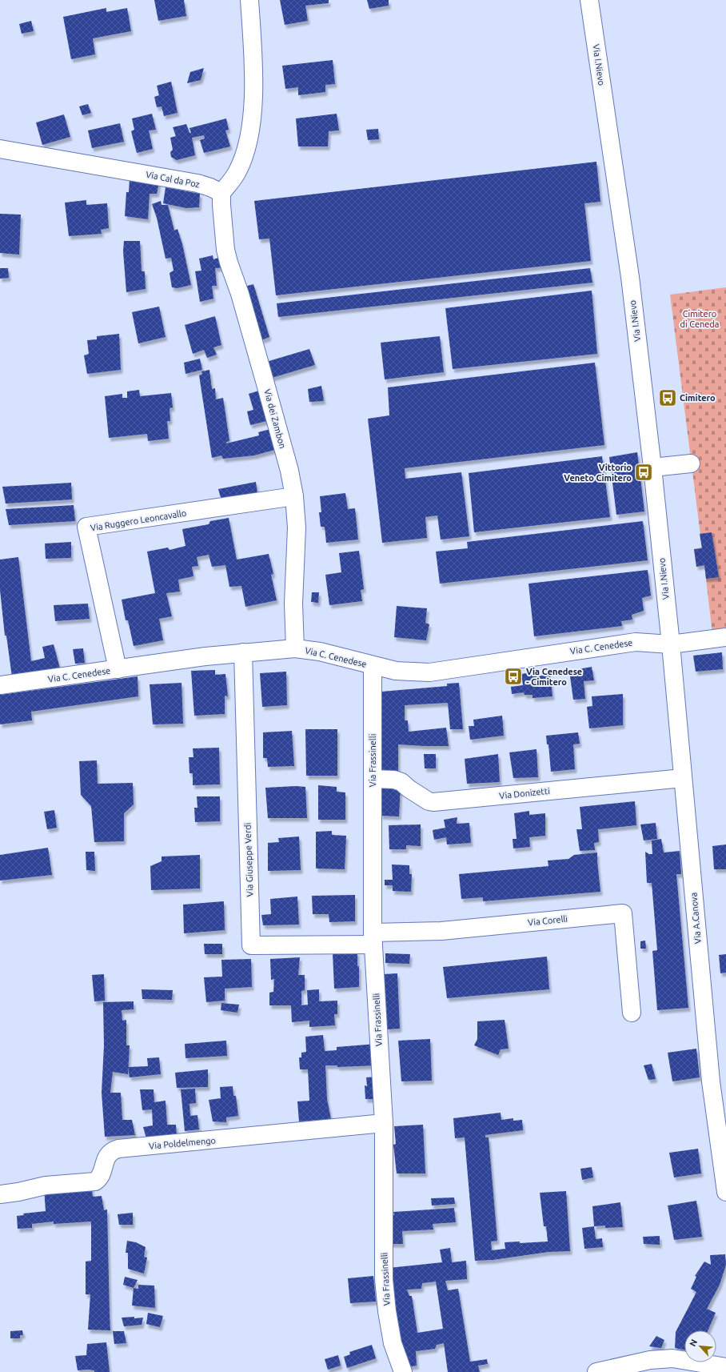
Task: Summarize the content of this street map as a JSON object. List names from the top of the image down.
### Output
{
  "streets": {
    "street": [
      "Via I.Nievo",
      "Via Cal da Poz",
      "Via dei Zambon",
      "Via Ruggero Leoncavallo",
      "Via C. Cenedese",
      "Via Frassinelli",
      "Via Donizetti",
      "Via Giuseppe Verdi",
      "Via A.Canova",
      "Via Corelli",
      "Via Poldelmengo"
    ]
  },
  "crossings": [
    ["Via I.Nievo", "Via C. Cenedese"],
    ["Via I.Nievo", "Via A.Canova"],
    ["Via Cal da Poz", "Via dei Zambon"],
    ["Via dei Zambon", "Via Ruggero Leoncavallo"],
    ["Via dei Zambon", "Via C. Cenedese"],
    ["Via Ruggero Leoncavallo", "Via C. Cenedese"],
    ["Via C. Cenedese", "Via Frassinelli"],
    ["Via C. Cenedese", "Via Giuseppe Verdi"],
    ["Via C. Cenedese", "Via A.Canova"],
    ["Via Frassinelli", "Via Donizetti"],
    ["Via Frassinelli", "Via Giuseppe Verdi"],
    ["Via Frassinelli", "Via Corelli"],
    ["Via Frassinelli", "Via Poldelmengo"],
    ["Via Donizetti", "Via A.Canova"],
    ["Via Giuseppe Verdi", "Via Corelli"]
  ],
  "parks": ["Cimitero di Ceneda"],
  "places": {
    "bus stop": ["Cimitero", "Vittorio Veneto Cimitero", "Via Cenedese - Cimitero"]
  },
  "north": "top left"
}
